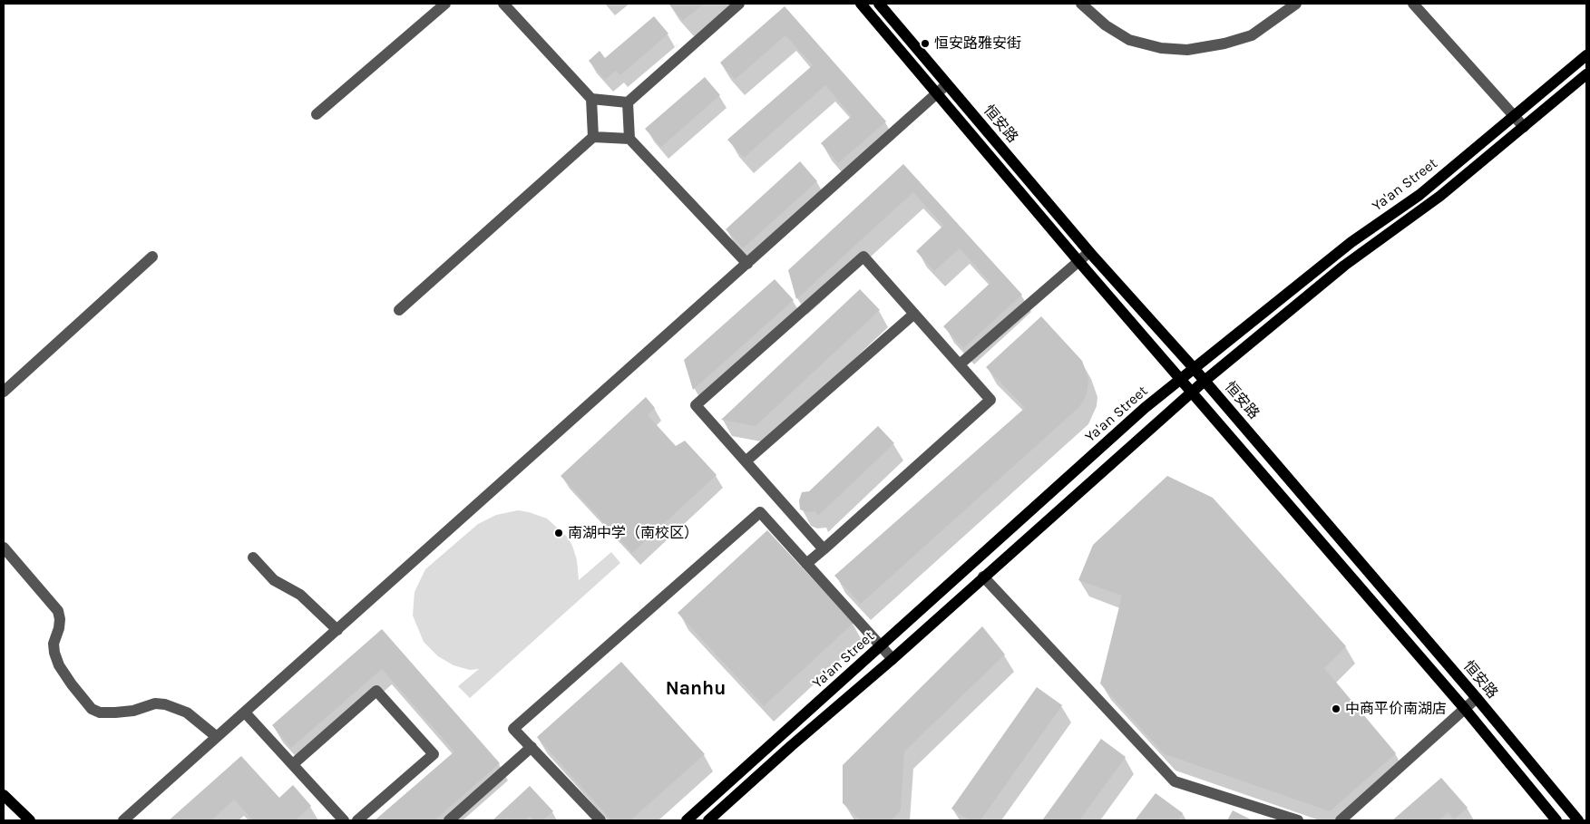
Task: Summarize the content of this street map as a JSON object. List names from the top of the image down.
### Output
{
  "streets": {
    "main road": ["恒安路", "Ya'an Street"]
  },
  "crossings": [
    ["恒安路", "Ya'an Street"]
  ],
  "districts": ["Nanhu"],
  "places": ["恒安路雅安街", "南湖中学（南校区）", "中商平价南湖店"]
}
